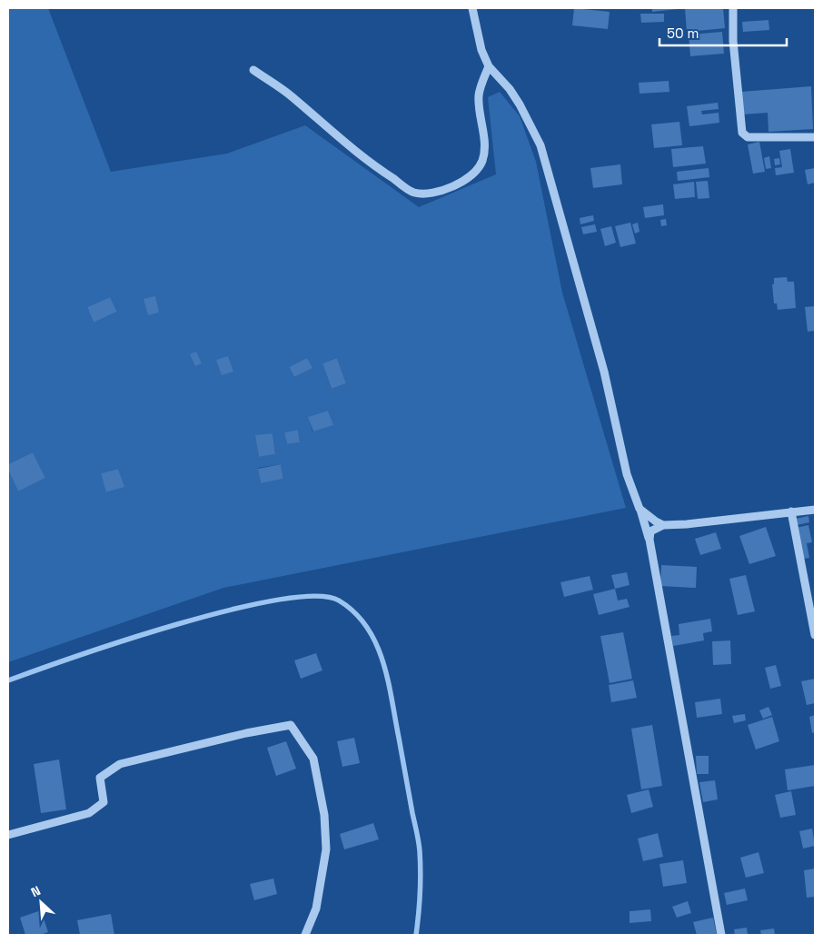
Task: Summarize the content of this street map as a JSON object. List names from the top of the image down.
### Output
{
  "scale_bar": "50 m",
  "north": "top left"
}
